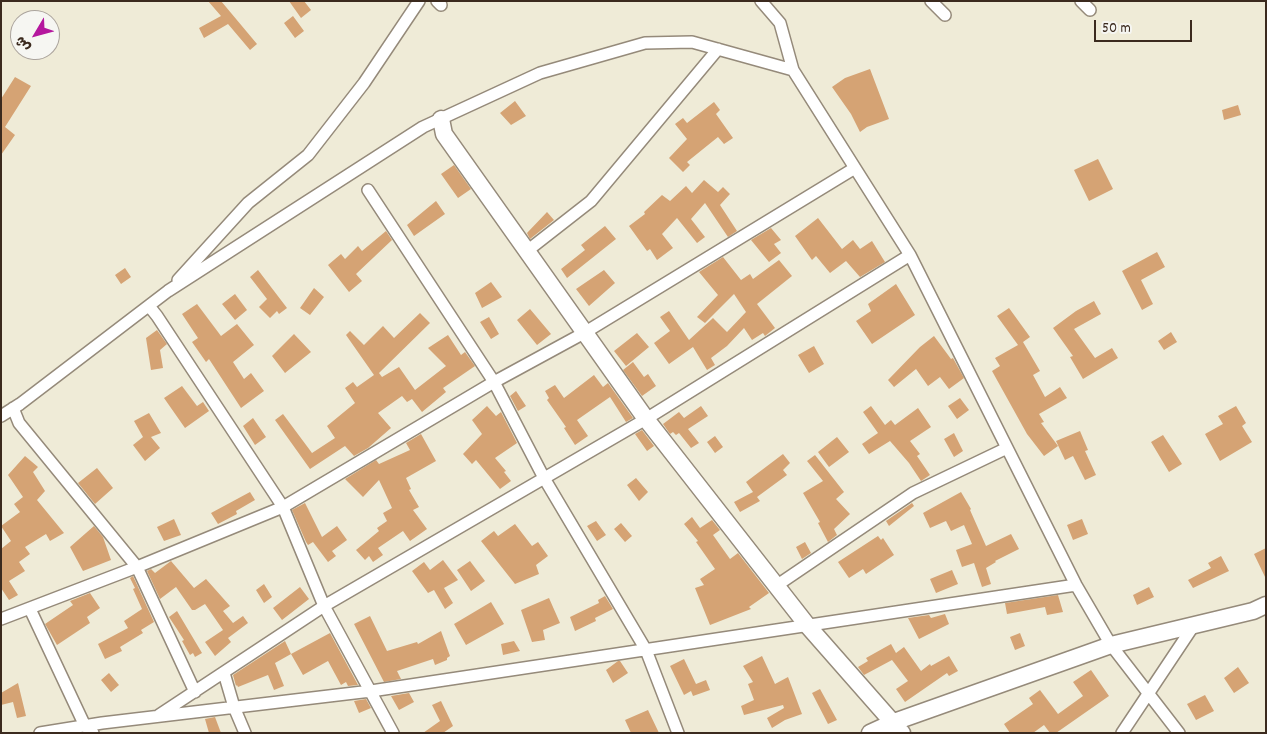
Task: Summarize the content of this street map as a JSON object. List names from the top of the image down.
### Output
{
  "scale_bar": "50 m",
  "north": "bottom left"
}
